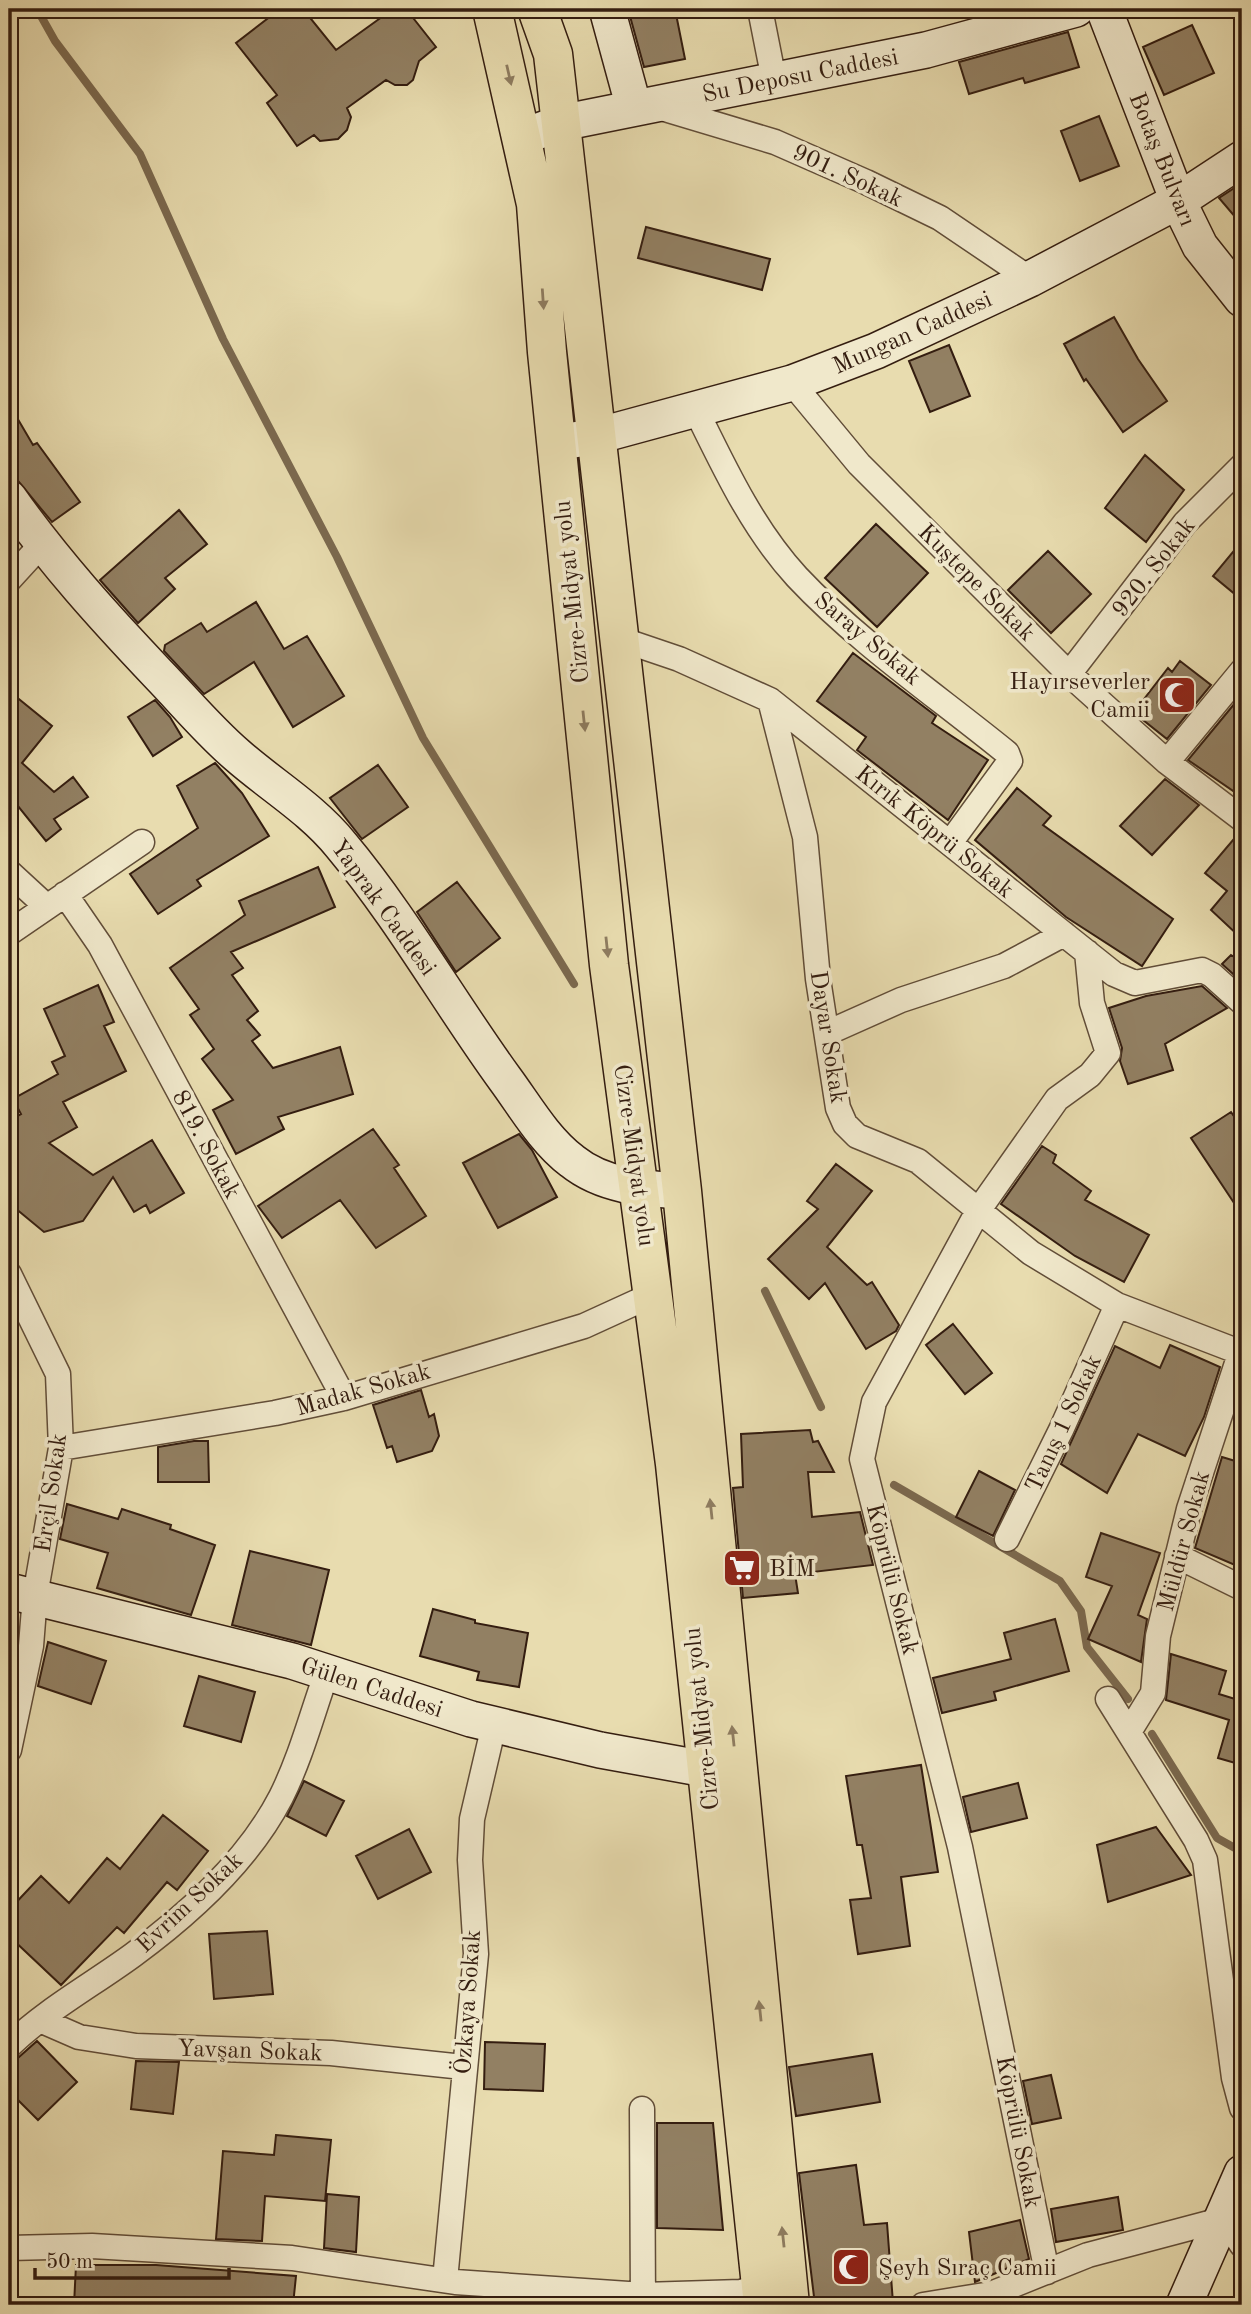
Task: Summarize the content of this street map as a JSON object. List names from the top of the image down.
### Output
{
  "streets": {
    "highway": ["Cizre-Midyat yolu"],
    "street": [
      "Su Deposu Caddesi",
      "Botaş Bulvarı",
      "901. Sokak",
      "Mungan Caddesi",
      "920. Sokak",
      "Kuştepe Sokak",
      "Saray Sokak",
      "Kırık Köprü Sokak",
      "Yaprak Caddesi",
      "Dayar Sokak",
      "819. Sokak",
      "Madak Sokak",
      "Tanış 1 Sokak",
      "Erçil Sokak",
      "Müldür Sokak",
      "Köprülü Sokak",
      "Gülen Caddesi",
      "Evrim Sokak",
      "Özkaya Sokak",
      "Yavşan Sokak"
    ]
  },
  "crossings": [
    ["Su Deposu Caddesi", "901. Sokak"],
    ["Su Deposu Caddesi", "Cizre-Midyat yolu"],
    ["Botaş Bulvarı", "Mungan Caddesi"],
    ["901. Sokak", "Mungan Caddesi"],
    ["Mungan Caddesi", "Kuştepe Sokak"],
    ["Mungan Caddesi", "Cizre-Midyat yolu"],
    ["Mungan Caddesi", "Saray Sokak"],
    ["920. Sokak", "Kuştepe Sokak"],
    ["Cizre-Midyat yolu", "Kırık Köprü Sokak"],
    ["Cizre-Midyat yolu", "Yaprak Caddesi"],
    ["Cizre-Midyat yolu", "Madak Sokak"],
    ["Cizre-Midyat yolu", "Gülen Caddesi"],
    ["Saray Sokak", "Kırık Köprü Sokak"],
    ["Kırık Köprü Sokak", "Dayar Sokak"],
    ["Kırık Köprü Sokak", "Köprülü Sokak"],
    ["Dayar Sokak", "Tanış 1 Sokak"],
    ["Dayar Sokak", "Müldür Sokak"],
    ["Dayar Sokak", "Köprülü Sokak"],
    ["819. Sokak", "Madak Sokak"],
    ["Madak Sokak", "Erçil Sokak"],
    ["Erçil Sokak", "Gülen Caddesi"],
    ["Gülen Caddesi", "Evrim Sokak"],
    ["Gülen Caddesi", "Özkaya Sokak"],
    ["Evrim Sokak", "Yavşan Sokak"],
    ["Özkaya Sokak", "Yavşan Sokak"]
  ],
  "places": {
    "mosque": ["Hayırseverler Camii", "Şeyh Sıraç Camii"],
    "supermarket": ["BİM"]
  },
  "scale_bar": "50 m"
}
